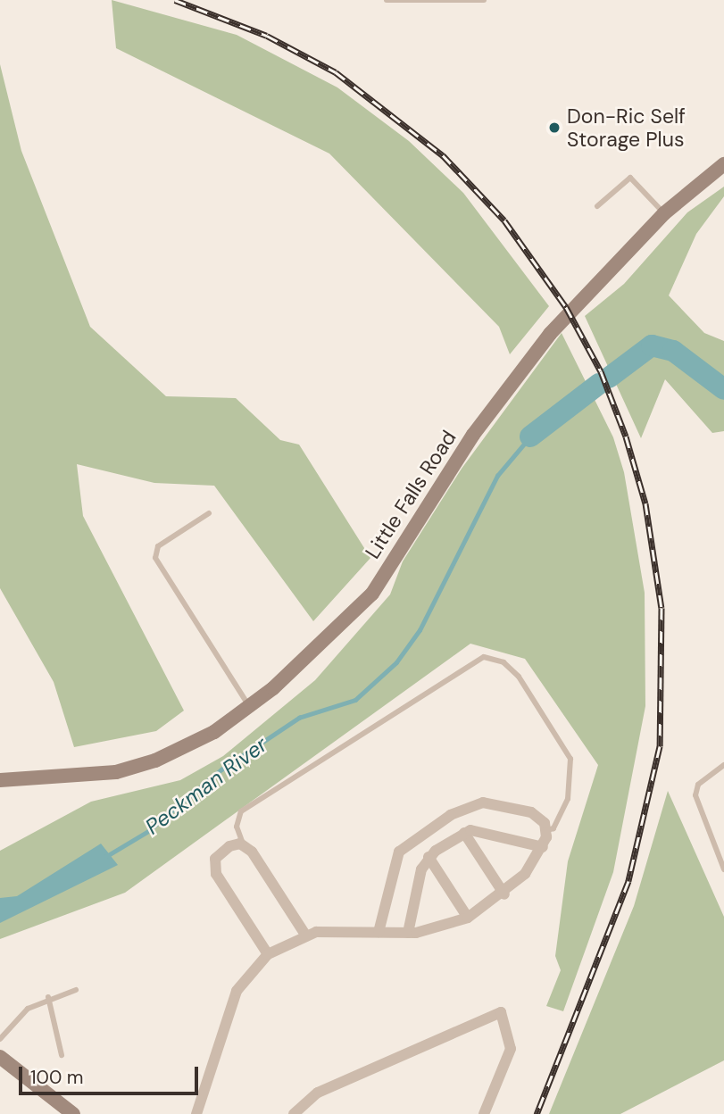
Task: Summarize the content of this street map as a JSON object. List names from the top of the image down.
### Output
{
  "streets": {
    "street": ["Little Falls Road"]
  },
  "water": ["Peckman River"],
  "places": ["Don-Ric Self Storage Plus"],
  "scale_bar": "100 m"
}
